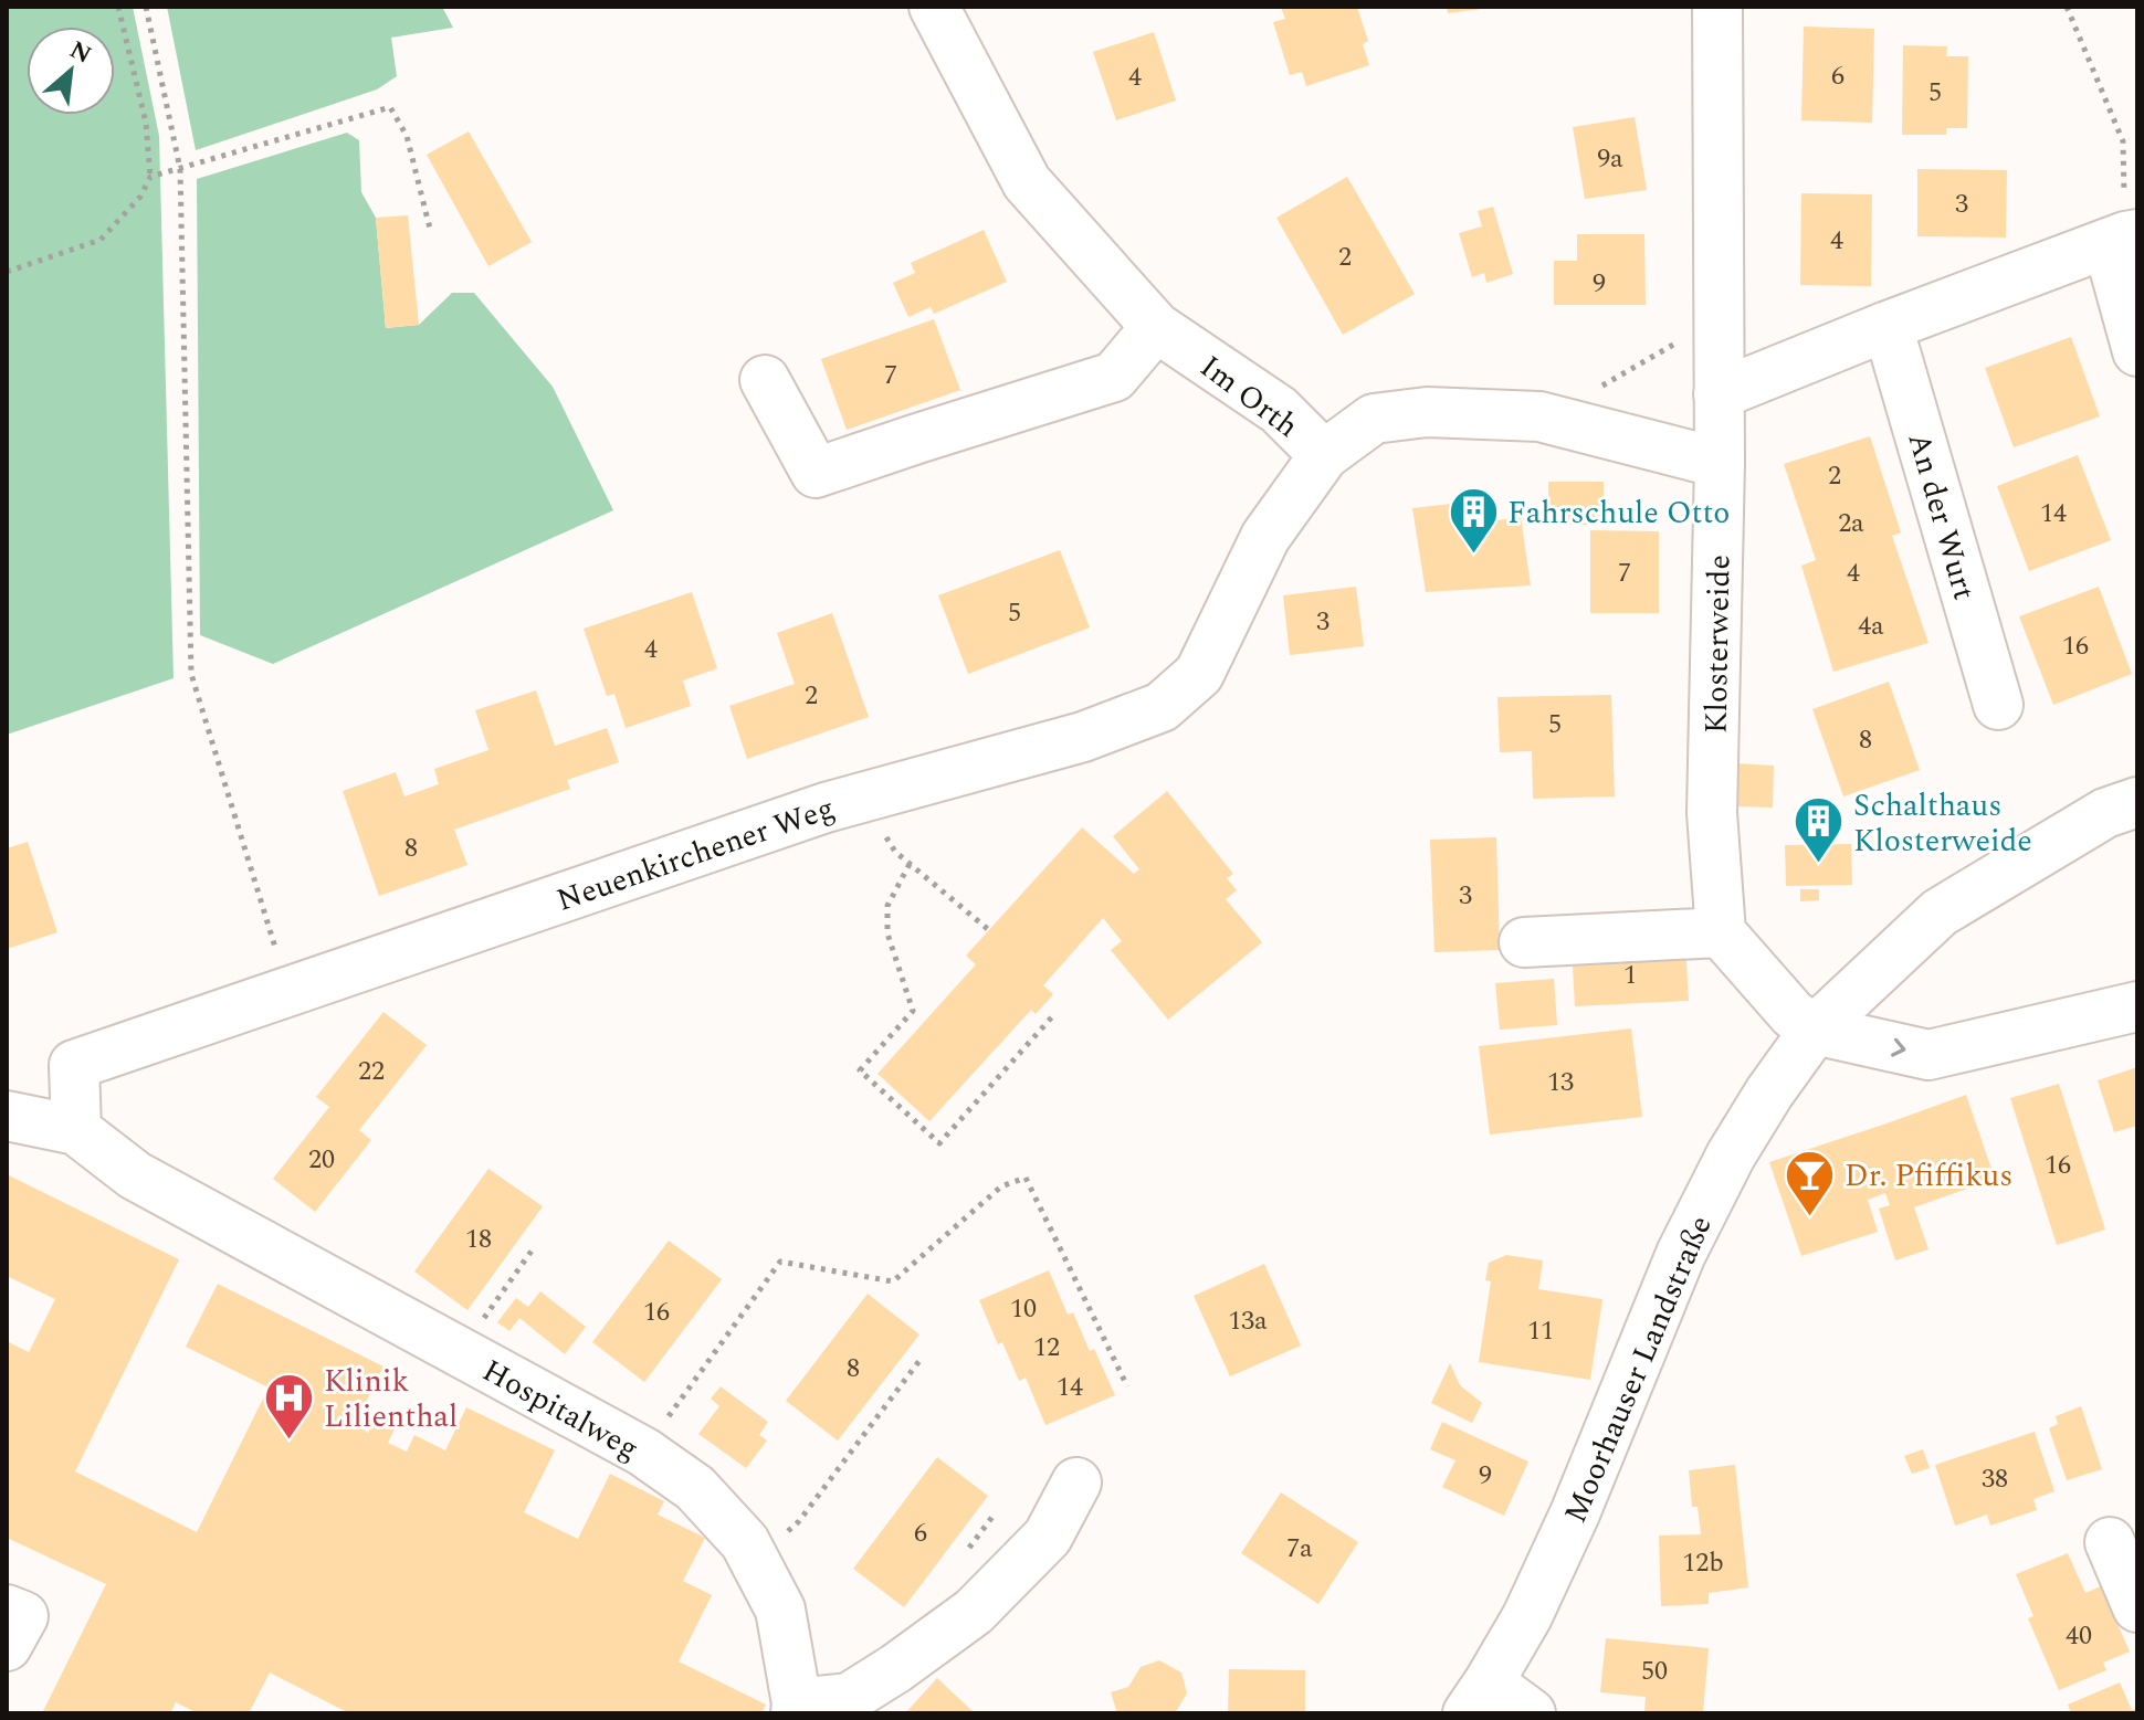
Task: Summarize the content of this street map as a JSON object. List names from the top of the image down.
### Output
{
  "streets": {
    "street": [
      "Im Orth",
      "An der Wurt",
      "Klosterweide",
      "Neuenkirchener Weg",
      "Moorhauser Landstraße",
      "Hospitalweg"
    ]
  },
  "crossings": [
    ["Im Orth", "Klosterweide"],
    ["Im Orth", "Neuenkirchener Weg"],
    ["Neuenkirchener Weg", "Hospitalweg"]
  ],
  "places": {
    "building": ["Fahrschule Otto", "Schalthaus Klosterweide"],
    "bar": ["Dr. Pfiffikus"],
    "hospital": ["Klinik Lilienthal"]
  },
  "house_numbers": [
    "6",
    "4",
    "5",
    "9a",
    "3",
    "4",
    "2",
    "9",
    "7",
    "2",
    "14",
    "2a",
    "7",
    "4",
    "5",
    "3",
    "4a",
    "16",
    "4",
    "2",
    "5",
    "8",
    "8",
    "3",
    "1",
    "22",
    "13",
    "20",
    "16",
    "18",
    "10",
    "16",
    "13a",
    "11",
    "12",
    "8",
    "14",
    "9",
    "38",
    "6",
    "7a",
    "12b",
    "40",
    "50"
  ],
  "north": "top right"
}
